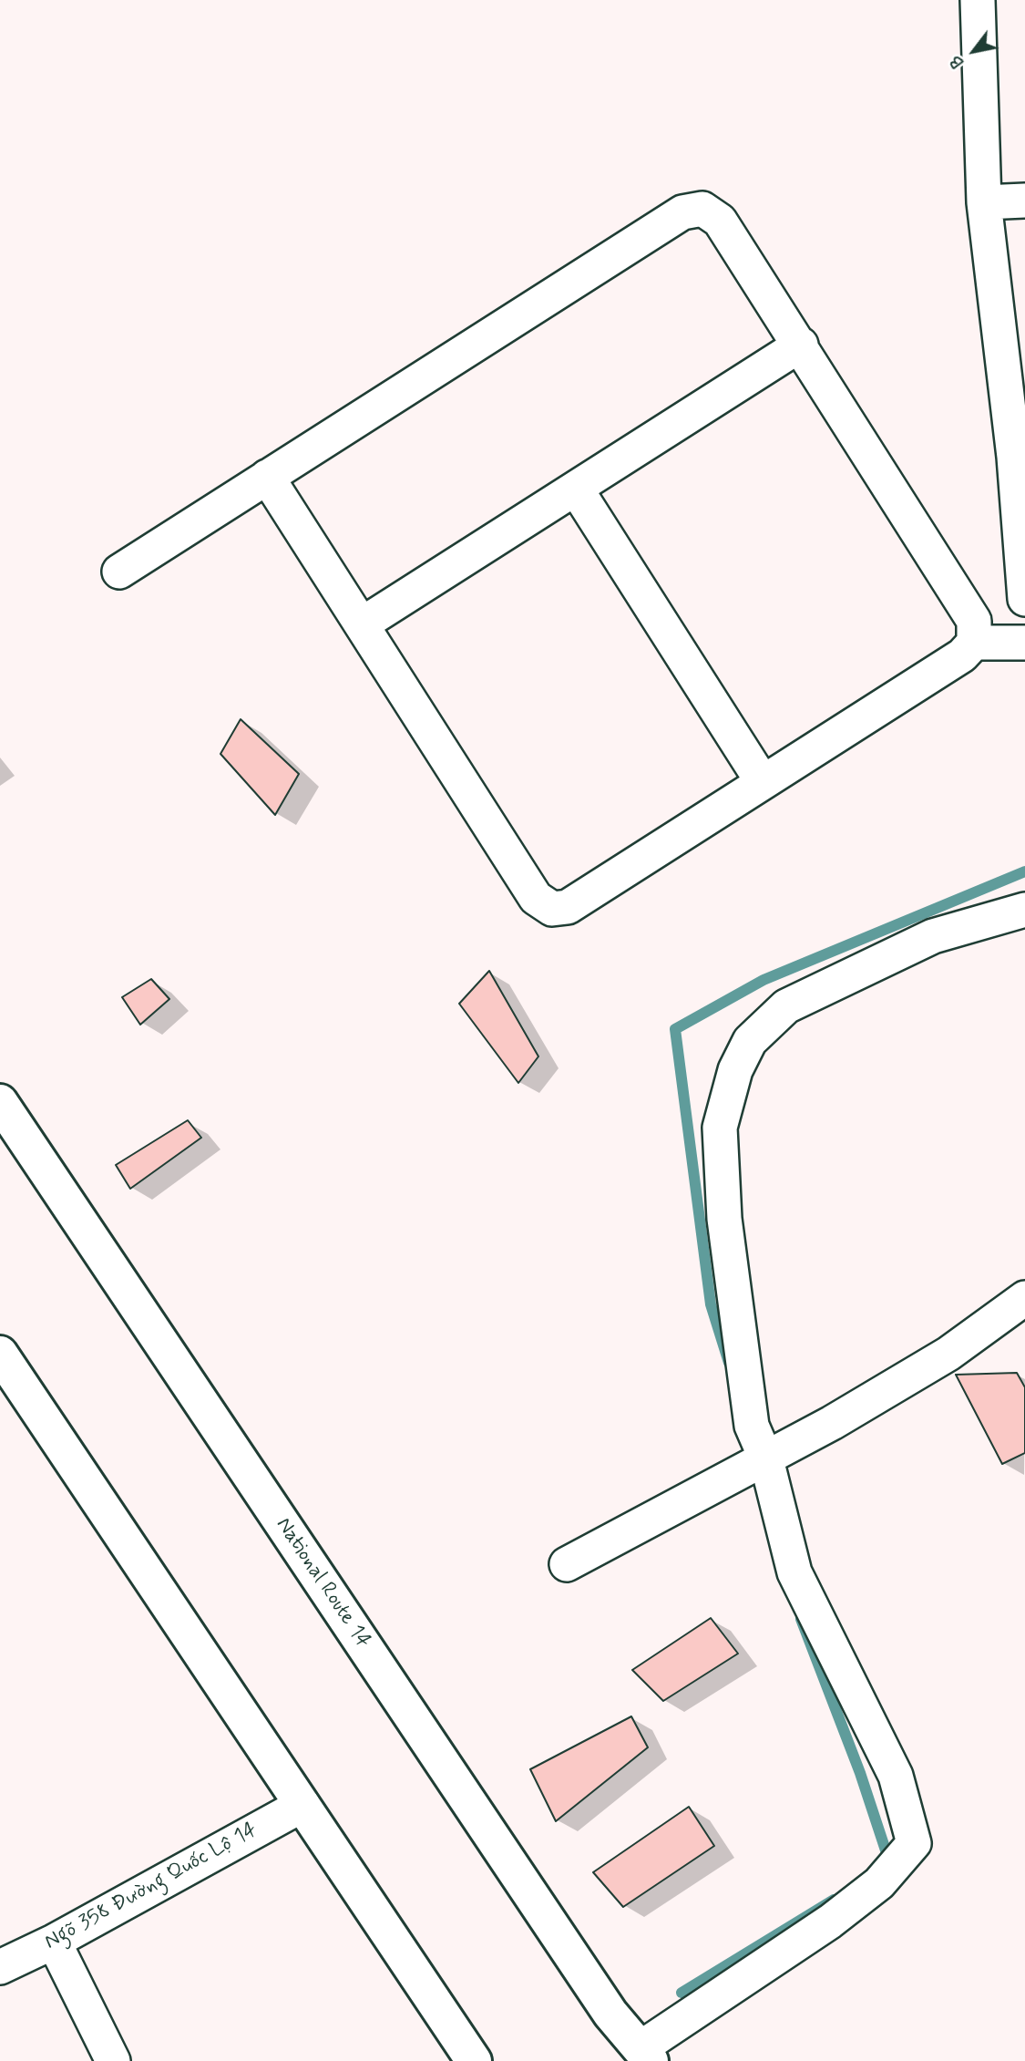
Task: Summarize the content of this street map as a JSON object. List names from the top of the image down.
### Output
{
  "streets": {
    "highway": ["National Route 14"],
    "street": ["Ngõ 358 Đường Quốc Lộ 14"]
  },
  "north": "bottom left"
}
